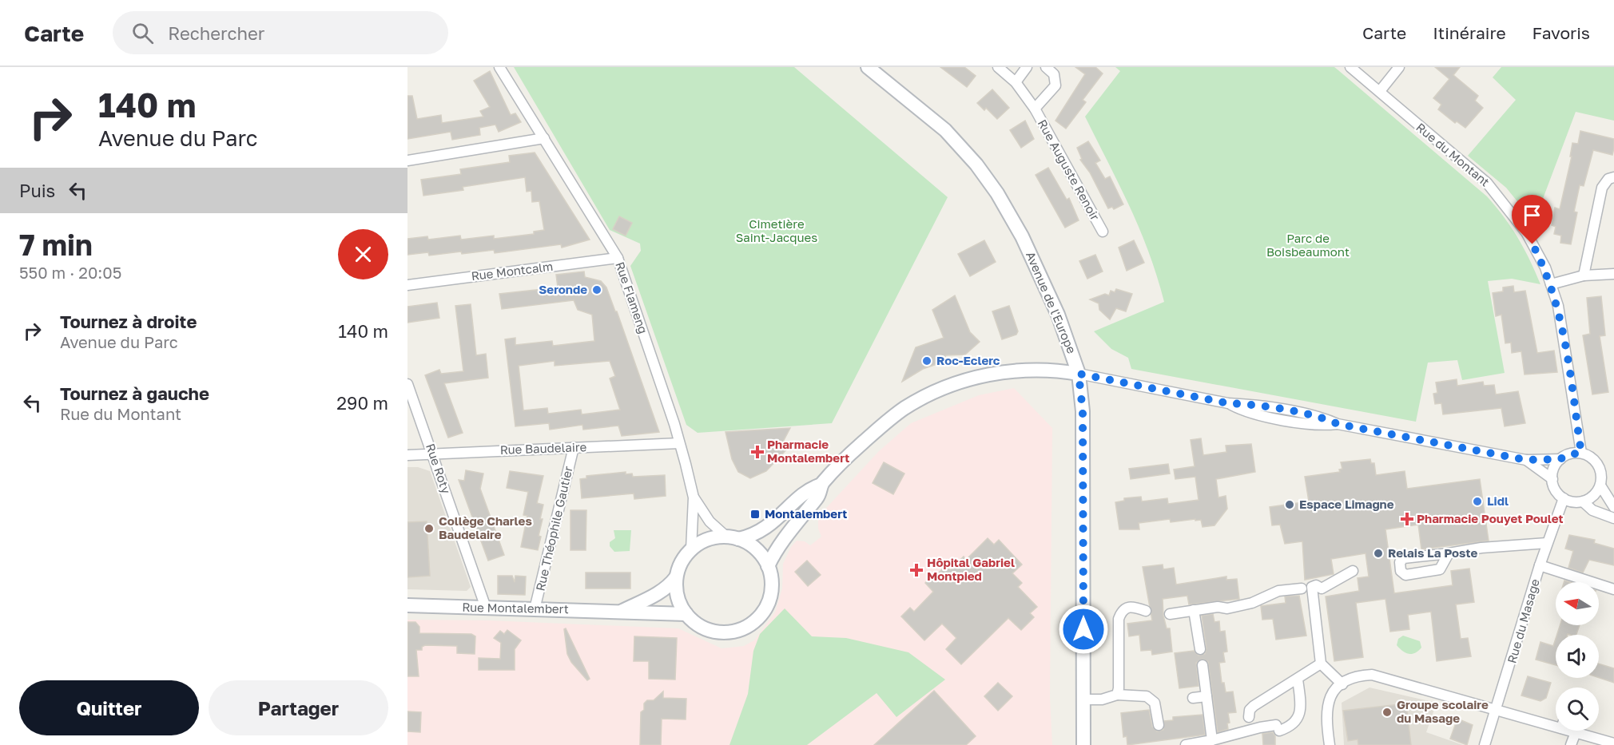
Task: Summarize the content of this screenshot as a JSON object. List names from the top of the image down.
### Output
{
  "streets": {
    "main road": ["Avenue de l'Europe", "Rue Montalembert"],
    "street": [
      "Rue du Montant",
      "Rue Auguste Renoir",
      "Rue Montcalm",
      "Rue Flameng",
      "Rue Baudelaire",
      "Rue Roty",
      "Rue Théophile Gautier",
      "Rue du Masage"
    ]
  },
  "crossings": [
    ["Rue du Montant", "Rue du Masage"],
    ["Rue Montcalm", "Rue Flameng"],
    ["Rue Flameng", "Rue Baudelaire"],
    ["Rue Flameng", "Rue Montalembert"],
    ["Rue Baudelaire", "Rue Roty"],
    ["Rue Baudelaire", "Rue Théophile Gautier"],
    ["Rue Roty", "Rue Montalembert"],
    ["Rue Théophile Gautier", "Rue Montalembert"]
  ],
  "parks": ["Cimetière Saint-Jacques", "Parc de Boisbeaumont"],
  "places": {
    "other": [
      "Seronde",
      "Roc-Eclerc",
      "Lidl",
      "Espace Limagne",
      "Collège Charles Baudelaire",
      "Relais La Poste",
      "Groupe scolaire du Masage"
    ],
    "health": ["Pharmacie Montalembert", "Pharmacie Pouyet Poulet", "Hôpital Gabriel Montpied"],
    "transit": ["Montalembert"]
  },
  "north": "left",
  "page": {
    "header": "Carte",
    "search": "Rechercher",
    "nav": ["Carte", "Itinéraire", "Favoris"],
    "turn": ["140 m", "Avenue du Parc"],
    "then": "Puis",
    "heading": ["7 min", "550 m · 20:05"],
    "list": [
      {
        "name": "Tournez à droite",
        "note": "Avenue du Parc",
        "value": "140 m"
      },
      {
        "name": "Tournez à gauche",
        "note": "Rue du Montant",
        "value": "290 m"
      }
    ],
    "buttons": ["Quitter", "Partager"]
  }
}
